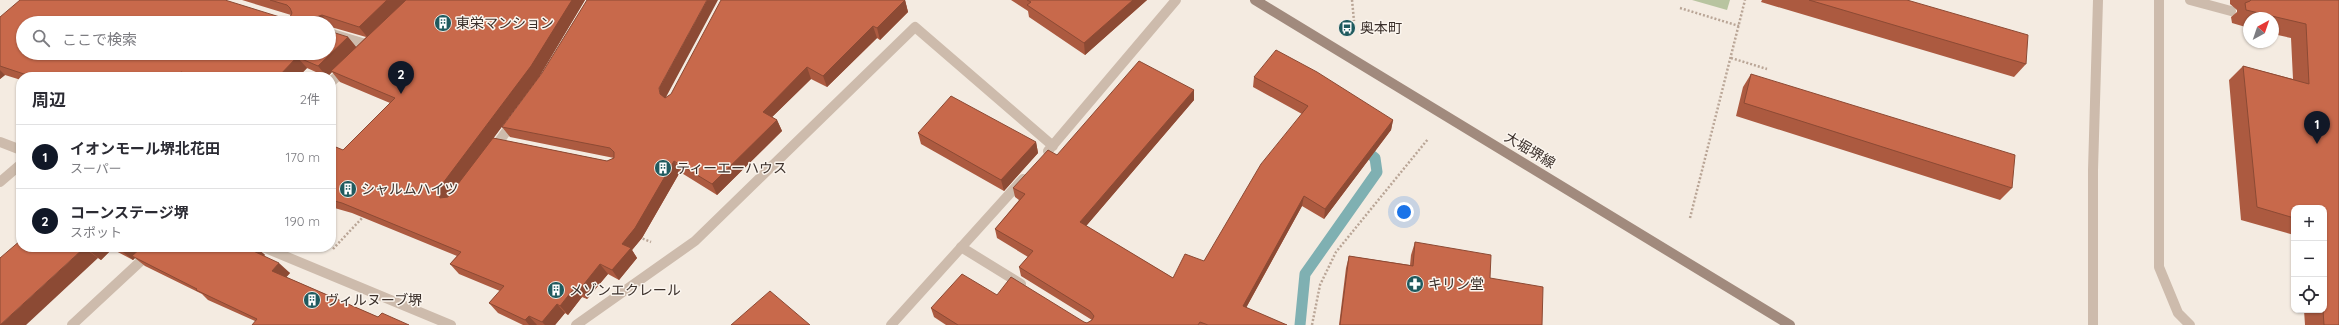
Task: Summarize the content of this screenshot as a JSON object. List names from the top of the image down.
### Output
{
  "streets": {
    "main road": ["大堀堺線"]
  },
  "places": {
    "building": [
      "東栄マンション",
      "ティーエーハウス",
      "シャルムハイツ",
      "メゾンエクレール",
      "ヴィルヌーブ堺"
    ],
    "bus stop": ["奥本町"],
    "pharmacy": ["キリン堂"]
  },
  "north": "top right",
  "page": {
    "search": "ここで検索",
    "pins": ["2", "1"],
    "heading": ["周辺", "2件"],
    "list": [
      {
        "mark": "1",
        "name": "イオンモール堺北花田",
        "note": "スーパー",
        "value": "170 m"
      },
      {
        "mark": "2",
        "name": "コーンステージ堺",
        "note": "スポット",
        "value": "190 m"
      }
    ],
    "map_buttons": ["+", "−"]
  }
}
